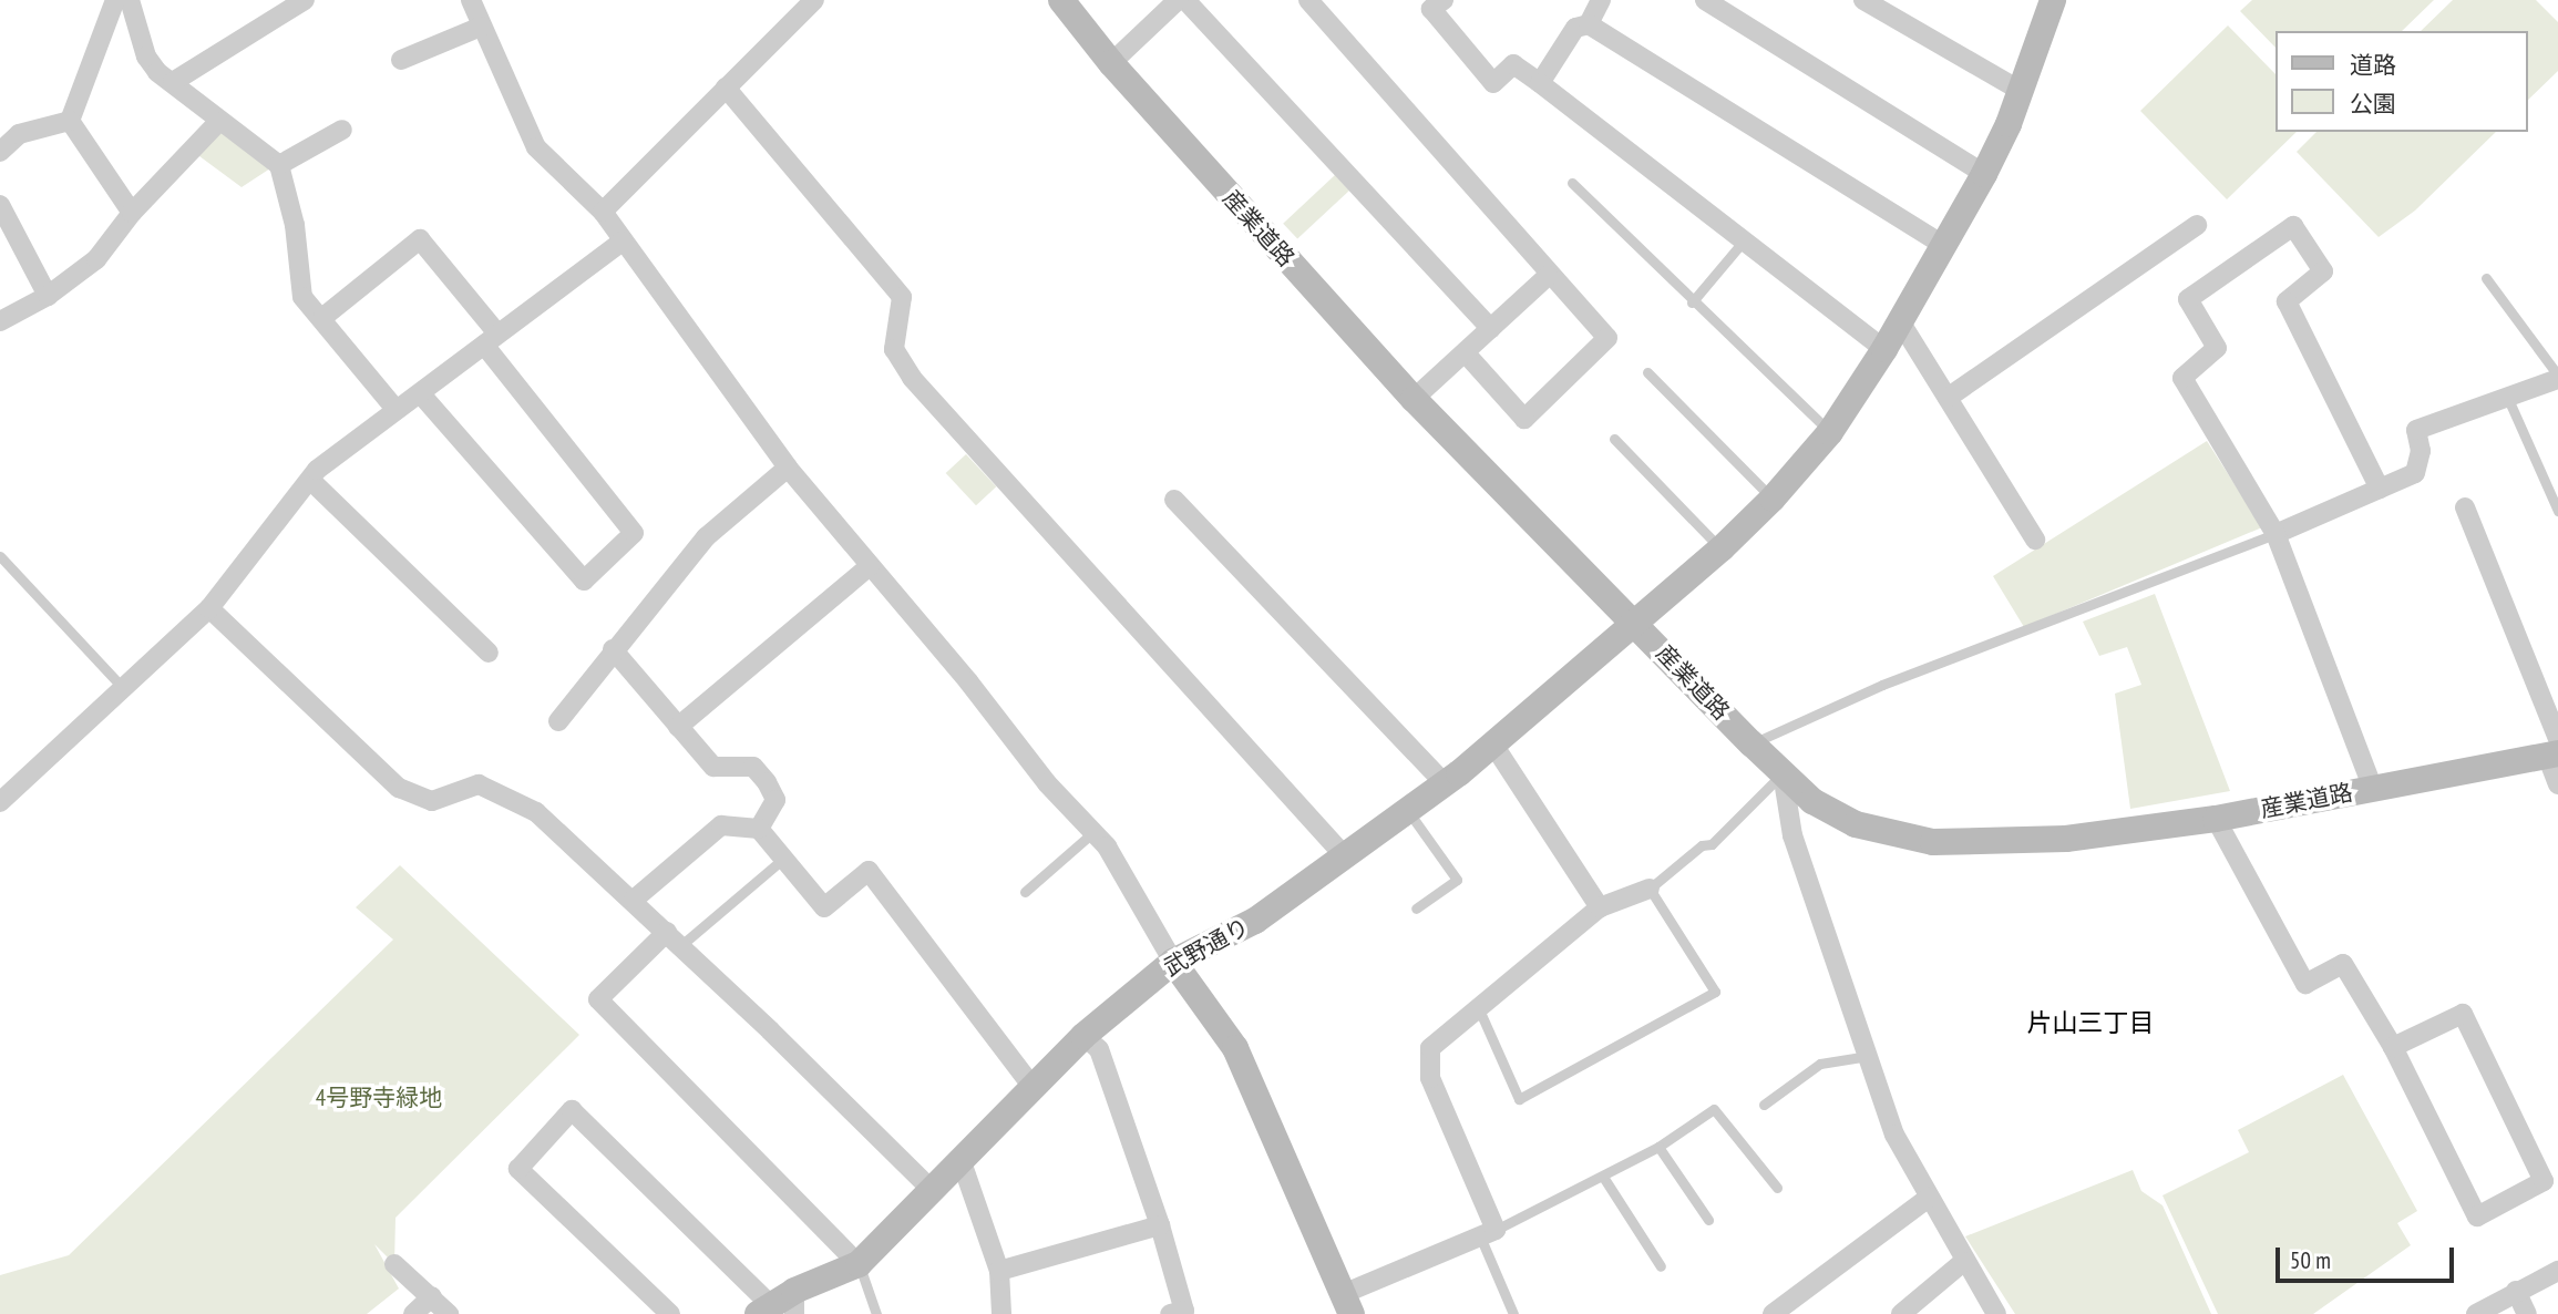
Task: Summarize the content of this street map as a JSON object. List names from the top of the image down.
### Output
{
  "streets": {
    "street": ["産業道路", "武野通り"]
  },
  "crossings": [
    ["産業道路", "武野通り"]
  ],
  "districts": ["片山三丁目"],
  "parks": ["4号野寺緑地"],
  "legend": ["道路", "公園"],
  "scale_bar": "50 m"
}
